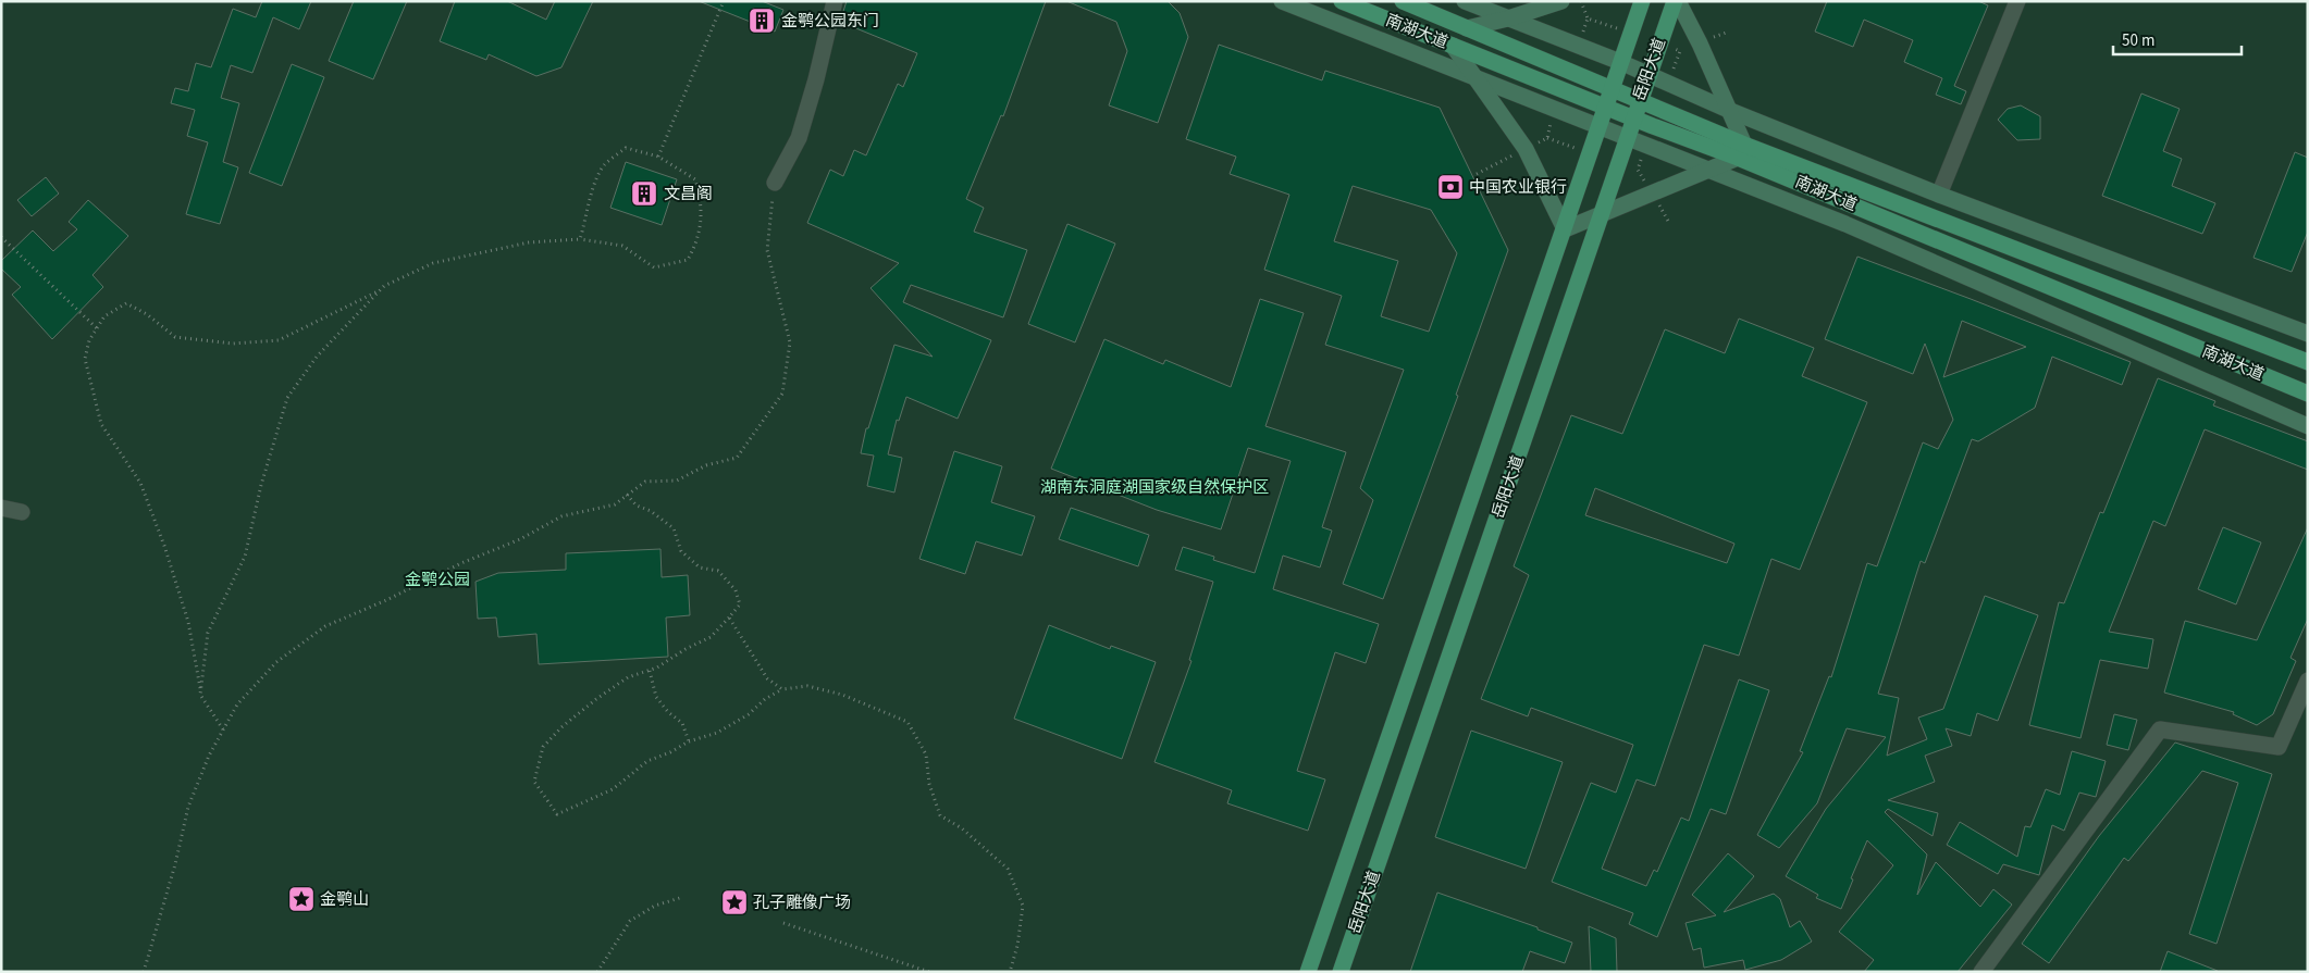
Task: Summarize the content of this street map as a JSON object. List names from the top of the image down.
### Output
{
  "streets": {
    "main road": ["南湖大道", "岳阳大道"]
  },
  "crossings": [
    ["南湖大道", "岳阳大道"]
  ],
  "parks": ["湖南东洞庭湖国家级自然保护区", "金鹗公园"],
  "places": {
    "building": ["金鹗公园东门", "文昌阁"],
    "bank": ["中国农业银行"],
    "place": ["金鹗山", "孔子雕像广场"]
  },
  "scale_bar": "50 m"
}
